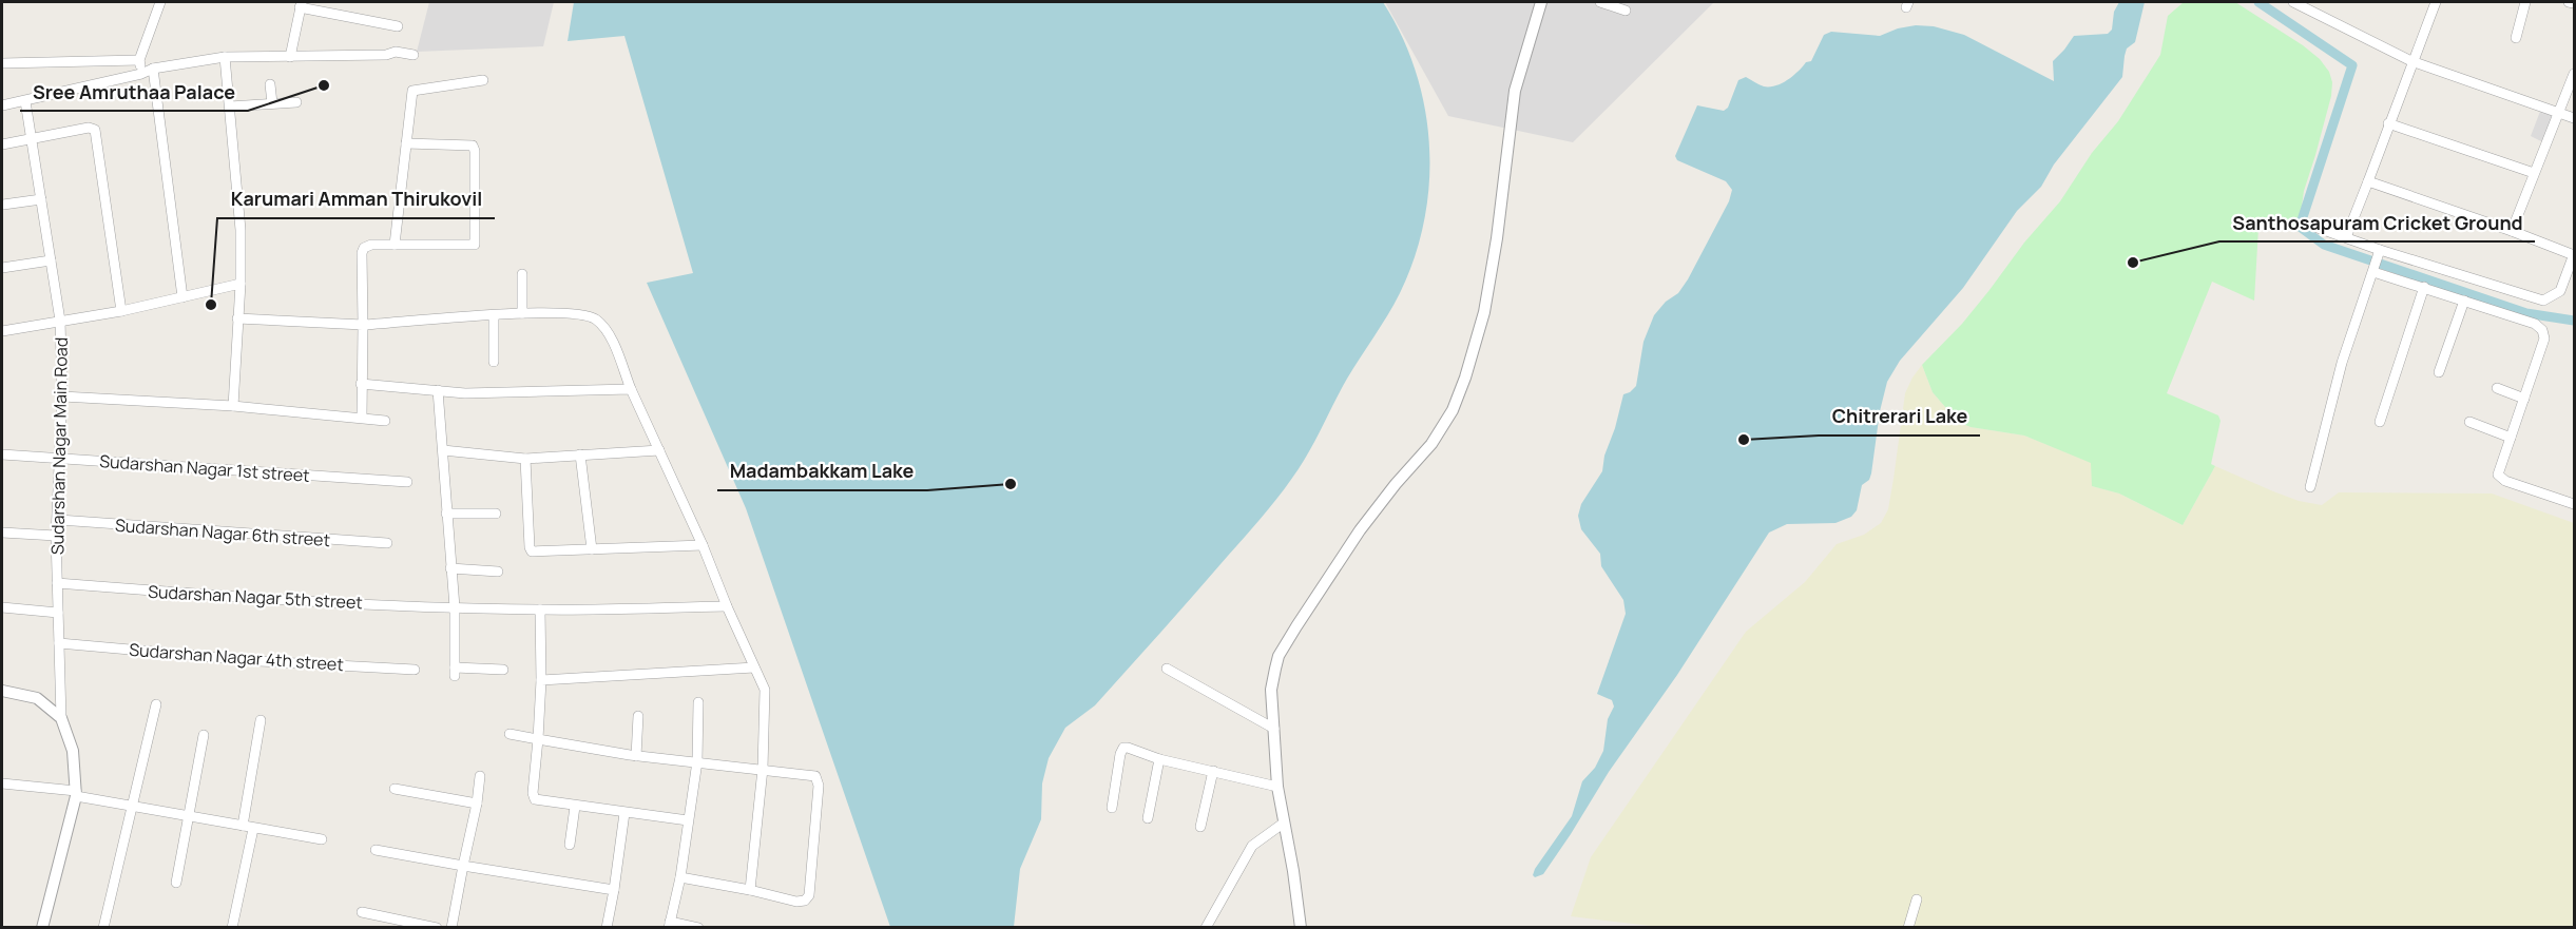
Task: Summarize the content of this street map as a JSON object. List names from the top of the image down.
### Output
{
  "streets": {
    "street": [
      "Sudarshan Nagar Main Road",
      "Sudarshan Nagar 1st street",
      "Sudarshan Nagar 6th street",
      "Sudarshan Nagar 5th street",
      "Sudarshan Nagar 4th street"
    ]
  },
  "crossings": [
    ["Sudarshan Nagar Main Road", "Sudarshan Nagar 1st street"],
    ["Sudarshan Nagar Main Road", "Sudarshan Nagar 6th street"],
    ["Sudarshan Nagar Main Road", "Sudarshan Nagar 5th street"],
    ["Sudarshan Nagar Main Road", "Sudarshan Nagar 4th street"]
  ],
  "places": [
    "Sree Amruthaa Palace",
    "Santhosapuram Cricket Ground",
    "Karumari Amman Thirukovil",
    "Chitrerari Lake",
    "Madambakkam Lake"
  ]
}
